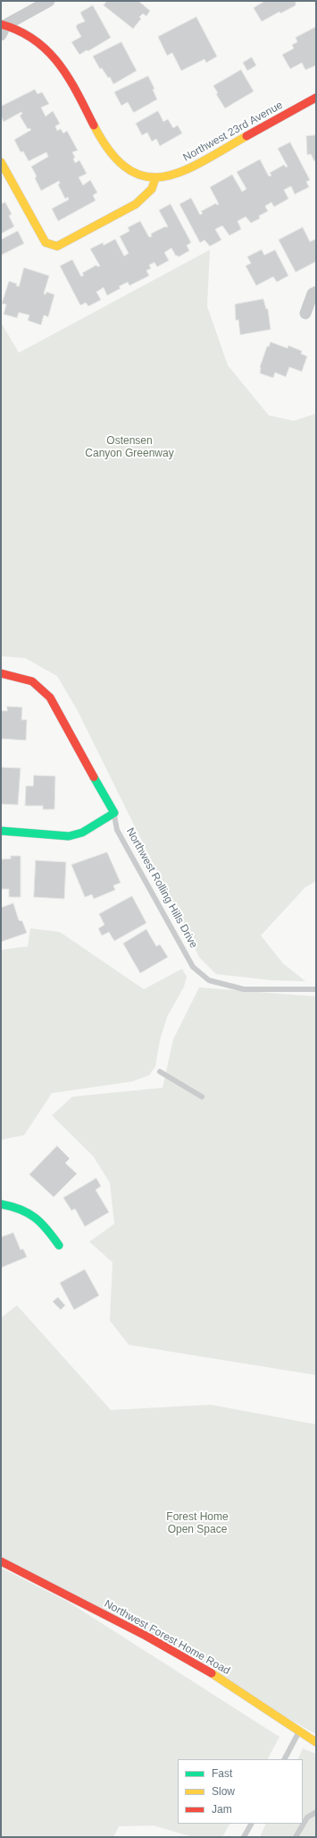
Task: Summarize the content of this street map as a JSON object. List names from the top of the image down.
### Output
{
  "streets": {
    "street": ["Northwest 23rd Avenue", "Northwest Rolling Hills Drive", "Northwest Forest Home Road"]
  },
  "parks": ["Ostensen Canyon Greenway", "Forest Home Open Space"],
  "legend": ["Fast", "Slow", "Jam"]
}
